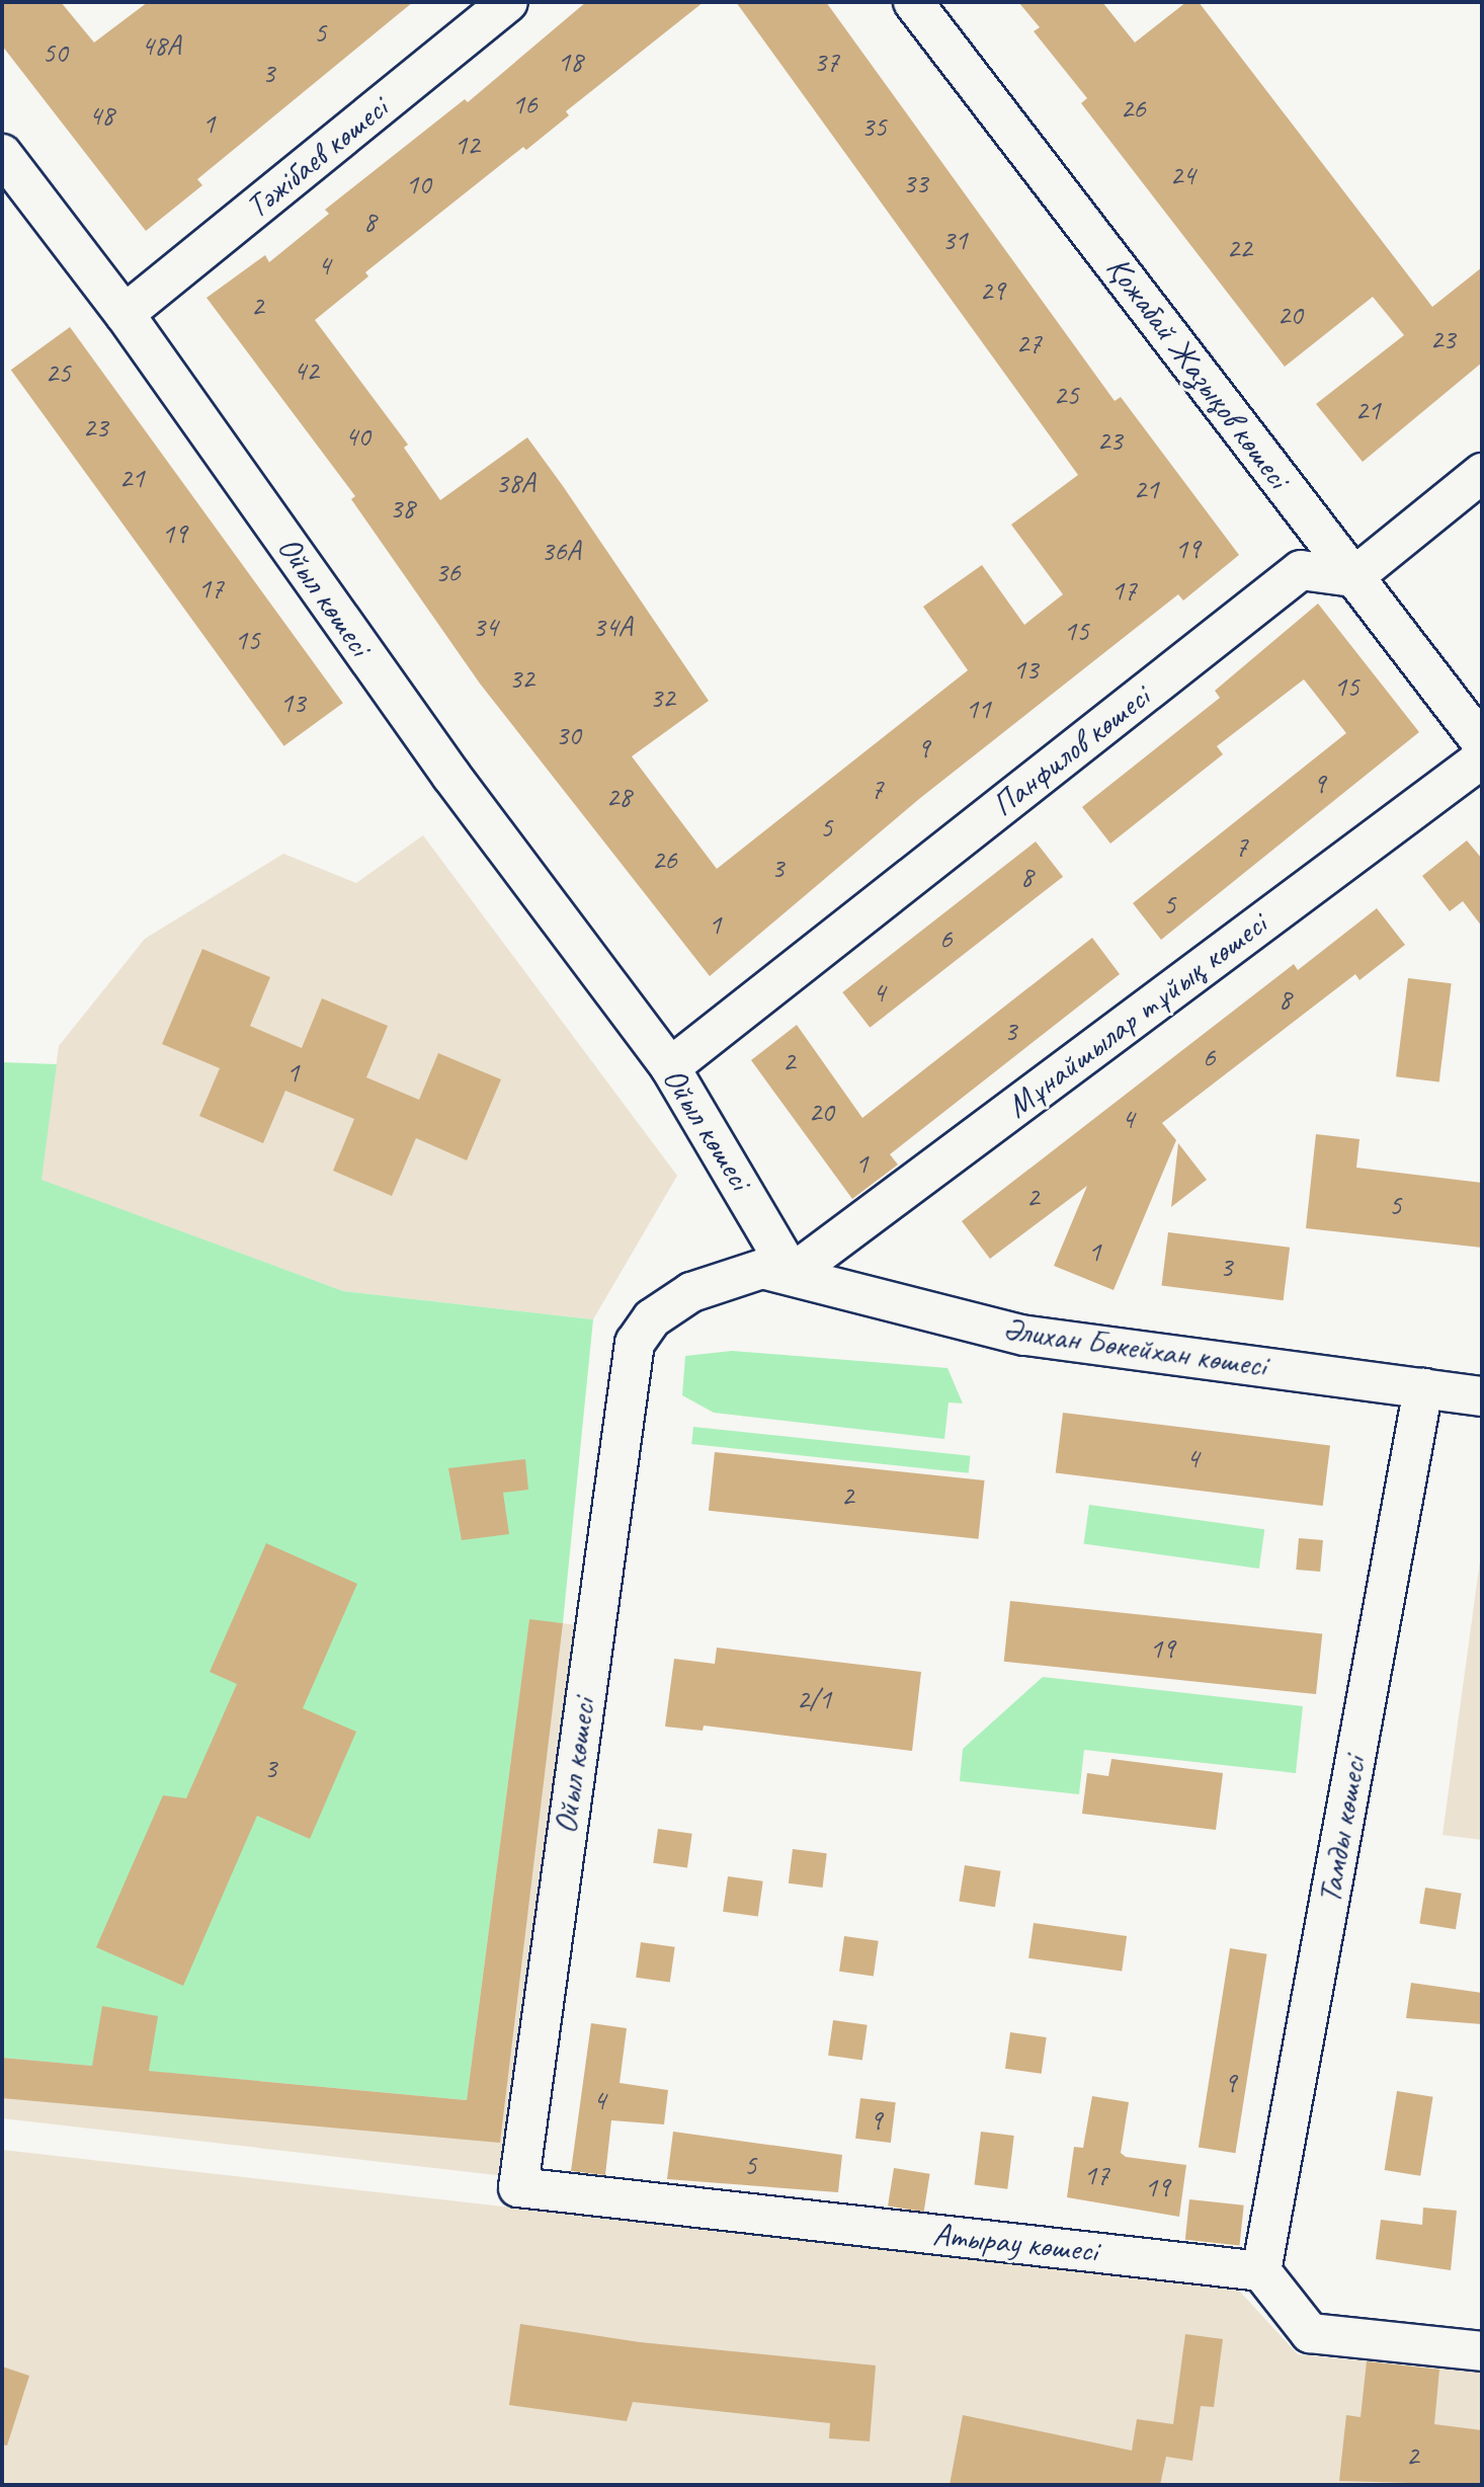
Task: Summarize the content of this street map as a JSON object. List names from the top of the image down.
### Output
{
  "streets": {
    "street": [
      "Тәжібаев көшесі",
      "Қожабай Жазықов көшесі",
      "Ойыл көшесі",
      "Панфилов көшесі",
      "Мұнайшылар тұйық көшесі",
      "Әлихан Бөкейхан көшесі",
      "Тамды көшесі",
      "Атырау көшесі"
    ]
  },
  "crossings": [
    ["Тәжібаев көшесі", "Ойыл көшесі"],
    ["Қожабай Жазықов көшесі", "Панфилов көшесі"],
    ["Ойыл көшесі", "Панфилов көшесі"],
    ["Ойыл көшесі", "Мұнайшылар тұйық көшесі"],
    ["Ойыл көшесі", "Әлихан Бөкейхан көшесі"],
    ["Ойыл көшесі", "Атырау көшесі"],
    ["Мұнайшылар тұйық көшесі", "Әлихан Бөкейхан көшесі"],
    ["Әлихан Бөкейхан көшесі", "Тамды көшесі"],
    ["Тамды көшесі", "Атырау көшесі"]
  ],
  "house_numbers": [
    "5",
    "48А",
    "50",
    "18",
    "37",
    "3",
    "16",
    "26",
    "48",
    "1",
    "35",
    "12",
    "24",
    "33",
    "10",
    "8",
    "31",
    "22",
    "4",
    "29",
    "2",
    "20",
    "23",
    "27",
    "42",
    "25",
    "25",
    "21",
    "23",
    "40",
    "23",
    "21",
    "38А",
    "21",
    "38",
    "19",
    "19",
    "36А",
    "36",
    "17",
    "17",
    "34",
    "34А",
    "15",
    "15",
    "13",
    "32",
    "15",
    "32",
    "13",
    "11",
    "30",
    "9",
    "9",
    "7",
    "28",
    "5",
    "7",
    "26",
    "3",
    "8",
    "5",
    "1",
    "6",
    "4",
    "8",
    "3",
    "6",
    "2",
    "1",
    "20",
    "4",
    "1",
    "2",
    "5",
    "1",
    "3",
    "4",
    "2",
    "19",
    "2/1",
    "3",
    "9",
    "4",
    "9",
    "5",
    "17",
    "19",
    "2"
  ]
}
